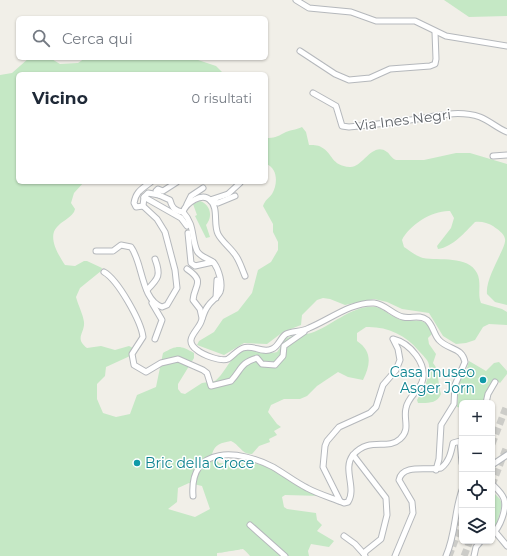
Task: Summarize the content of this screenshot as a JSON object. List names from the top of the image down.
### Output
{
  "streets": {
    "street": ["Via Ines Negri"]
  },
  "places": ["Casa museo Asger Jorn", "Bric della Croce"],
  "page": {
    "search": "Cerca qui",
    "heading": ["Vicino", "0 risultati"],
    "map_buttons": ["+", "−"]
  }
}
